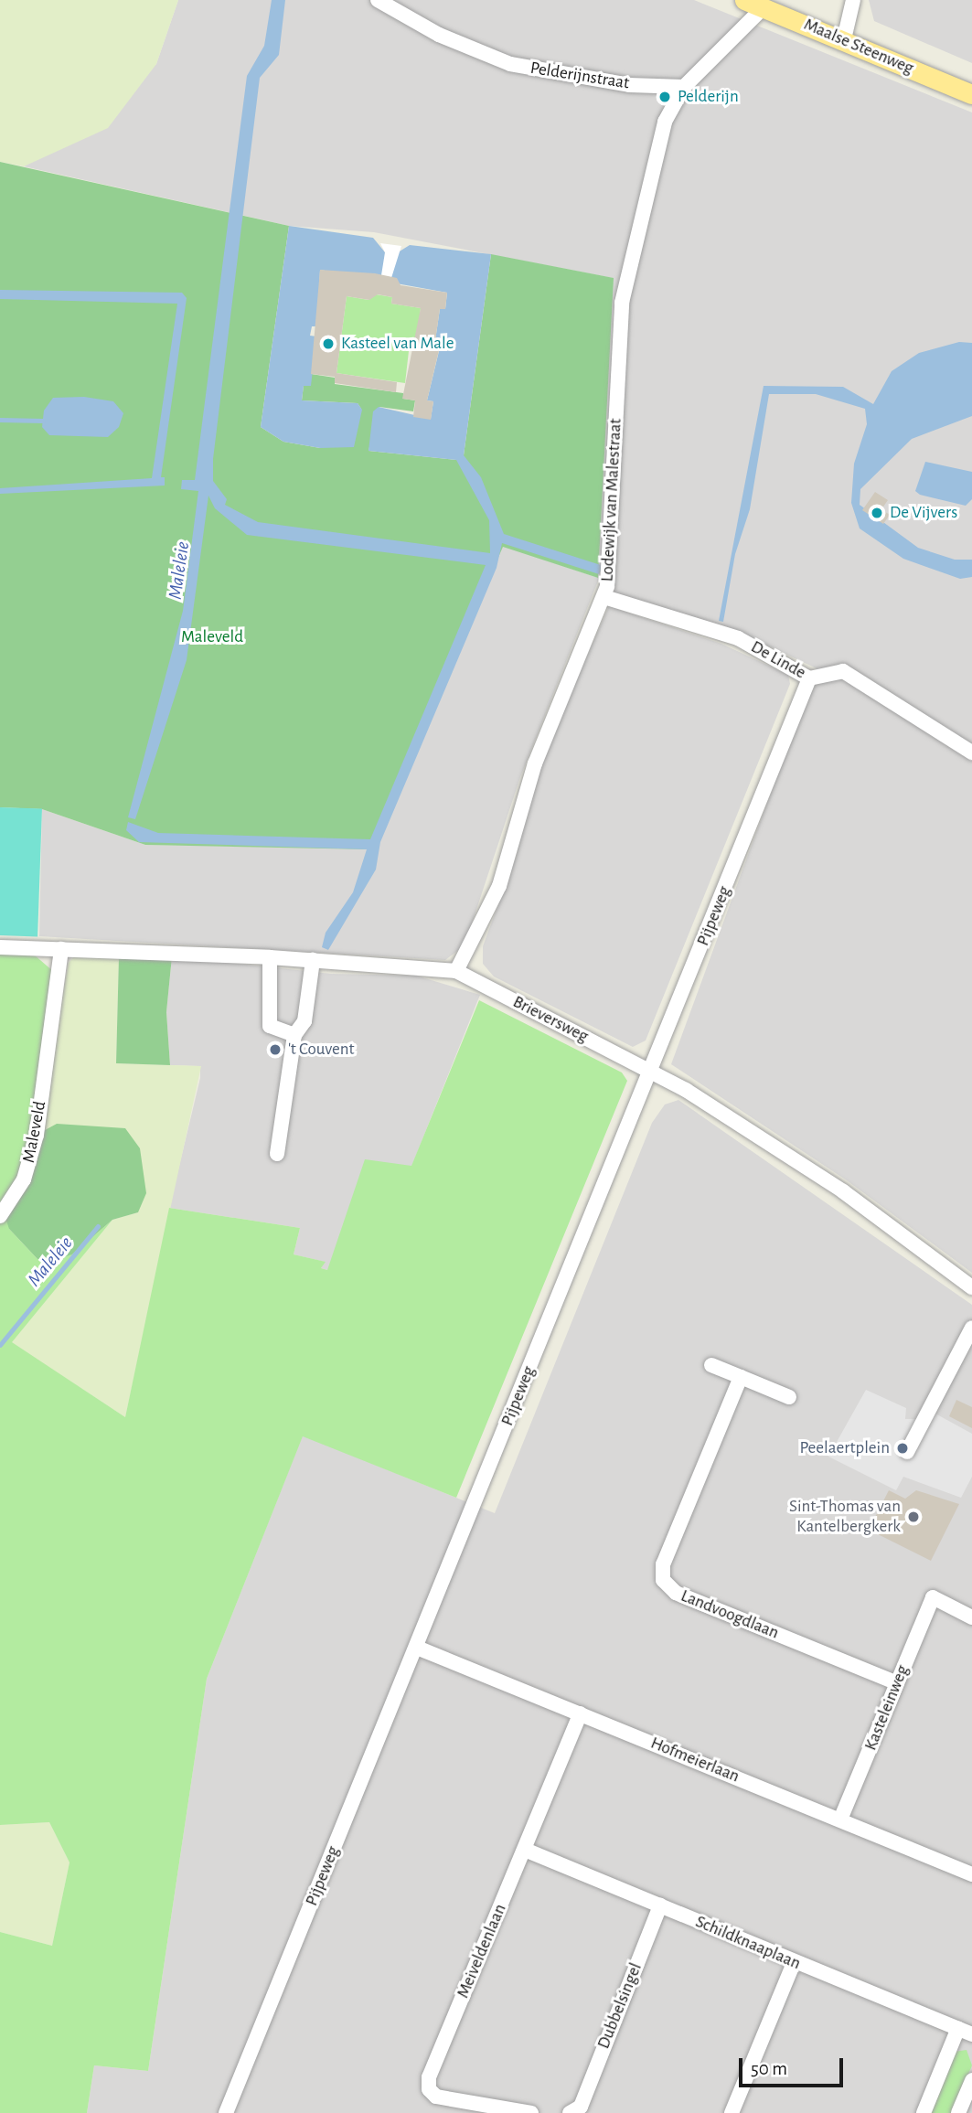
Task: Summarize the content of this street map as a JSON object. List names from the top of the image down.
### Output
{
  "streets": {
    "main road": ["Maalse Steenweg"],
    "street": [
      "Pelderijnstraat",
      "Lodewijk van Malestraat",
      "De Linde",
      "Pijpeweg",
      "Brieversweg",
      "Maleveld",
      "Landvoogdlaan",
      "Kasteleinweg",
      "Hofmeierlaan",
      "Schildknaaplaan",
      "Meiveldenlaan",
      "Dubbelsingel"
    ]
  },
  "crossings": [
    ["Pelderijnstraat", "Lodewijk van Malestraat"],
    ["Lodewijk van Malestraat", "De Linde"],
    ["Lodewijk van Malestraat", "Brieversweg"],
    ["De Linde", "Pijpeweg"],
    ["Pijpeweg", "Brieversweg"],
    ["Pijpeweg", "Hofmeierlaan"],
    ["Brieversweg", "Maleveld"],
    ["Landvoogdlaan", "Kasteleinweg"],
    ["Kasteleinweg", "Hofmeierlaan"],
    ["Hofmeierlaan", "Meiveldenlaan"],
    ["Schildknaaplaan", "Meiveldenlaan"],
    ["Schildknaaplaan", "Dubbelsingel"]
  ],
  "water": ["Maleleie"],
  "parks": ["Maleveld"],
  "places": [
    "Pelderijn",
    "Kasteel van Male",
    "De Vijvers",
    "'t Couvent",
    "Peelaertplein",
    "Sint-Thomas van Kantelbergkerk"
  ],
  "scale_bar": "50 m"
}
